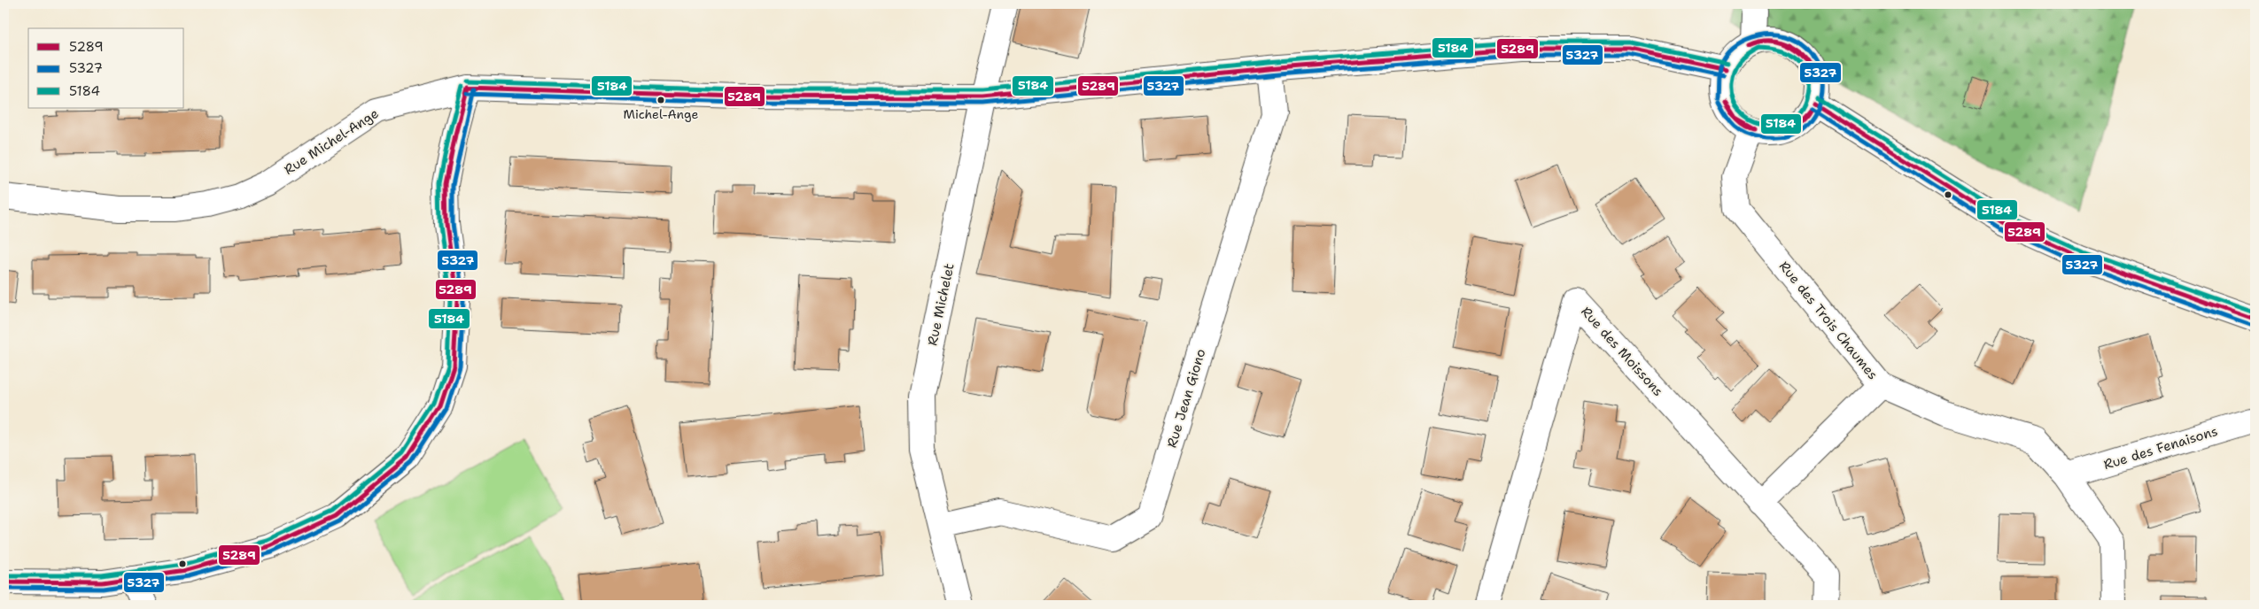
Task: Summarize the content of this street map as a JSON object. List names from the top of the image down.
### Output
{
  "streets": {
    "street": [
      "Rue Michel-Ange",
      "Rue Michelet",
      "Rue des Trois Chaumes",
      "Rue des Moissons",
      "Rue Jean Giono",
      "Rue des Fenaisons"
    ]
  },
  "crossings": [
    ["Rue Michel-Ange", "Rue Michelet"],
    ["Rue Michel-Ange", "Rue des Trois Chaumes"],
    ["Rue Michel-Ange", "Rue Jean Giono"],
    ["Rue Michelet", "Rue Jean Giono"],
    ["Rue des Trois Chaumes", "Rue des Fenaisons"]
  ],
  "places": ["Michel-Ange"],
  "lines": ["transit line 5327", "transit line 5289", "transit line 5184"],
  "legend": ["5289", "5327", "5184"]
}
